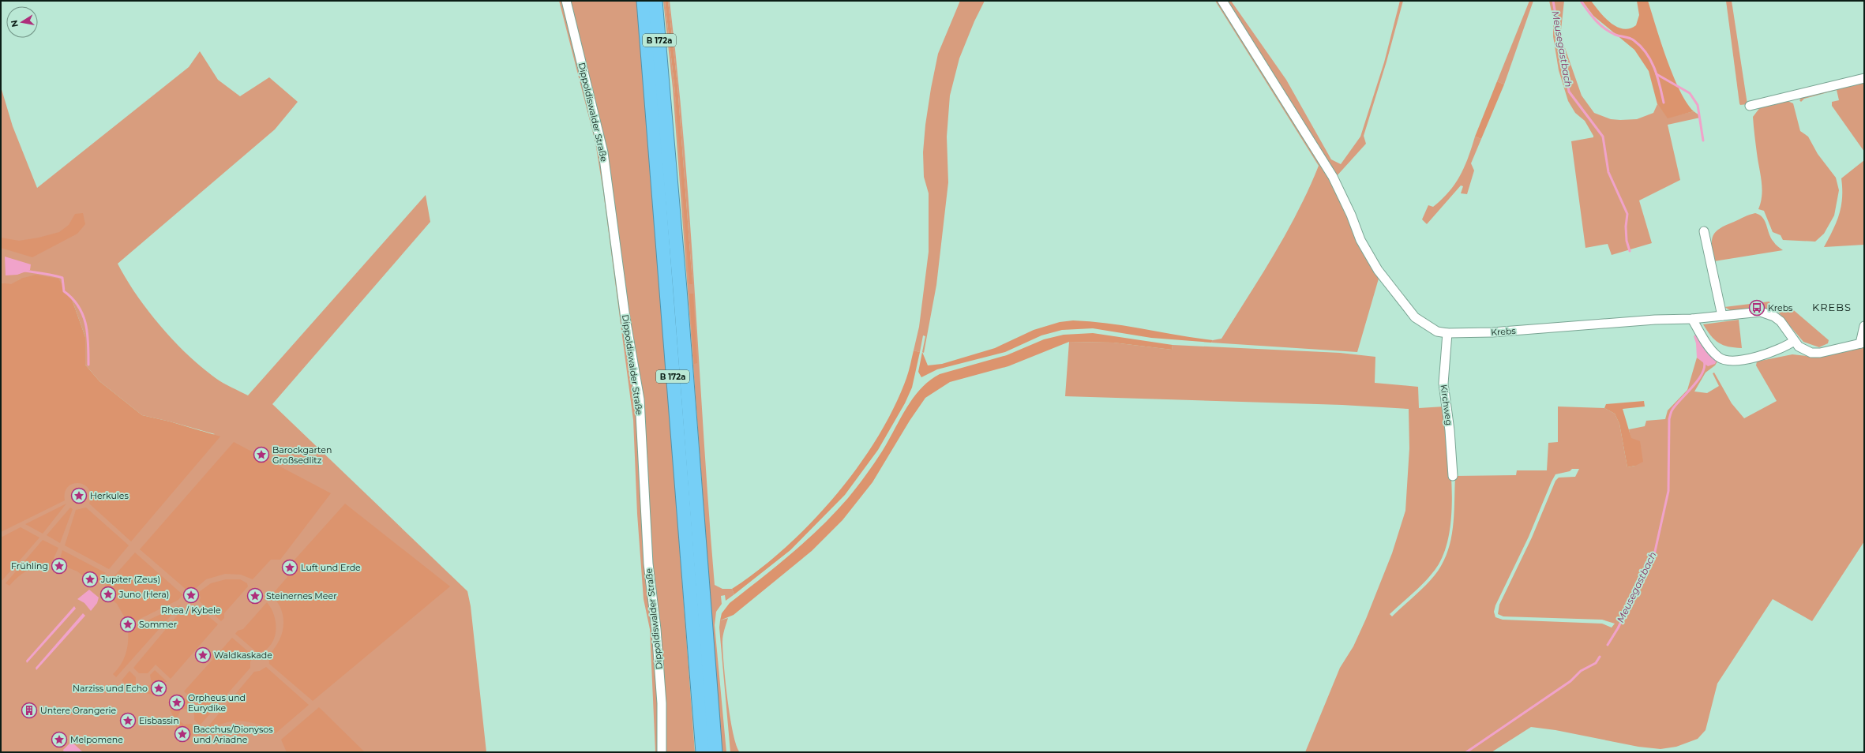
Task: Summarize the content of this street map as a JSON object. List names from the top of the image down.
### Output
{
  "streets": {
    "highway": ["B 172a"],
    "street": ["Dippoldiswalder Straße", "Krebs", "Kirchweg"]
  },
  "crossings": [
    ["Krebs", "Kirchweg"]
  ],
  "districts": ["KREBS"],
  "water": ["Meusegastbach"],
  "places": {
    "bus stop": ["Krebs"],
    "place": [
      "Barockgarten Großsedlitz",
      "Herkules",
      "Frühling",
      "Luft und Erde",
      "Jupiter (Zeus)",
      "Juno (Hera)",
      "Rhea / Kybele",
      "Steinernes Meer",
      "Sommer",
      "Waldkaskade",
      "Narziss und Echo",
      "Orpheus und Eurydike",
      "Eisbassin",
      "Bacchus/Dionysos und Ariadne",
      "Melpomene"
    ],
    "building": ["Untere Orangerie"]
  },
  "north": "left"
}
